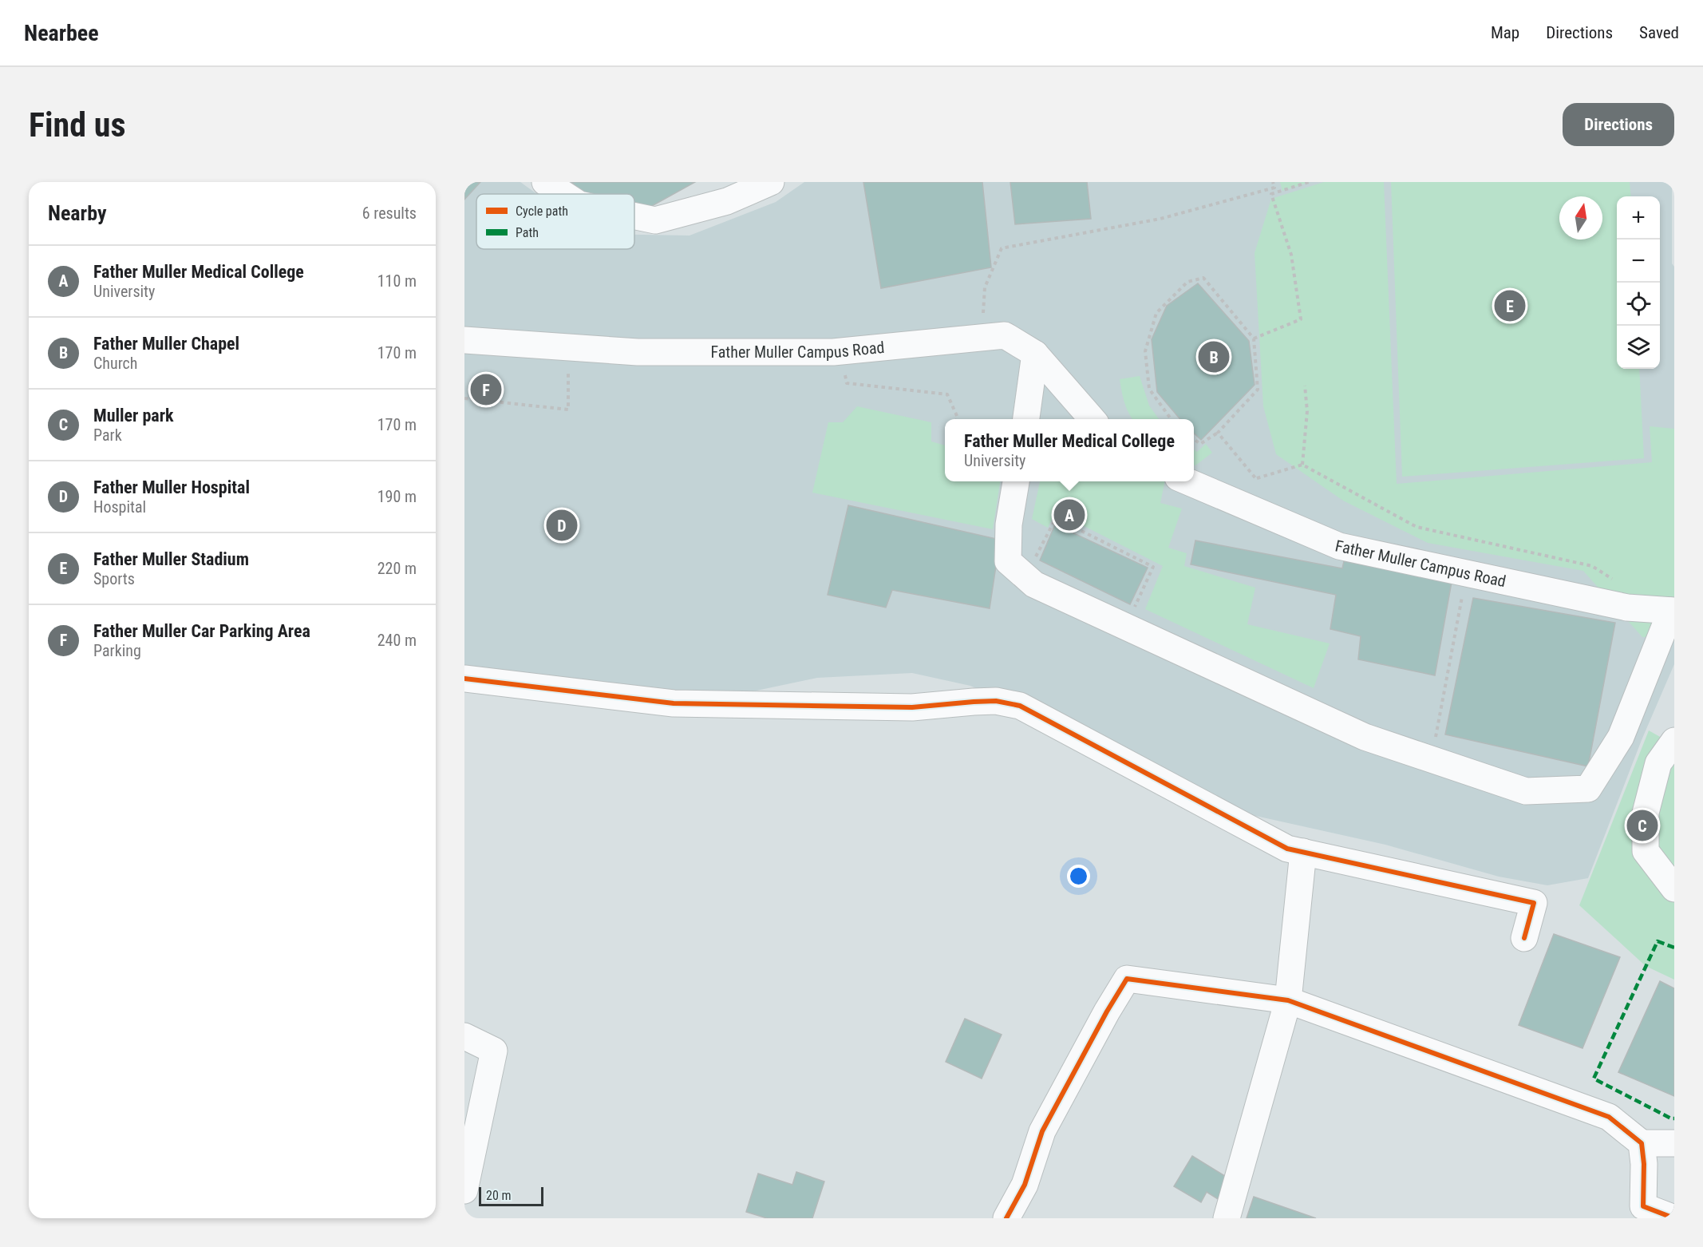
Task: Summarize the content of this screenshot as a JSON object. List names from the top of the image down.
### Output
{
  "streets": {
    "street": ["Father Muller Campus Road"]
  },
  "legend": ["Cycle path", "Path"],
  "scale_bar": "20 m",
  "north": "top",
  "page": {
    "header": "Nearbee",
    "nav": ["Map", "Directions", "Saved"],
    "buttons": "Directions",
    "title": "Find us",
    "heading": ["Nearby", "6 results"],
    "map_buttons": ["+", "−"],
    "list": [
      {
        "mark": "A",
        "name": "Father Muller Medical College",
        "note": "University",
        "value": "110 m"
      },
      {
        "mark": "B",
        "name": "Father Muller Chapel",
        "note": "Church",
        "value": "170 m"
      },
      {
        "mark": "C",
        "name": "Muller park",
        "note": "Park",
        "value": "170 m"
      },
      {
        "mark": "D",
        "name": "Father Muller Hospital",
        "note": "Hospital",
        "value": "190 m"
      },
      {
        "mark": "E",
        "name": "Father Muller Stadium",
        "note": "Sports",
        "value": "220 m"
      },
      {
        "mark": "F",
        "name": "Father Muller Car Parking Area",
        "note": "Parking",
        "value": "240 m"
      }
    ],
    "pins": [
      "E",
      "B",
      "F",
      "A",
      "D",
      "C"
    ],
    "popup": ["Father Muller Medical College", "University"],
    "scale": "20 m"
  }
}
